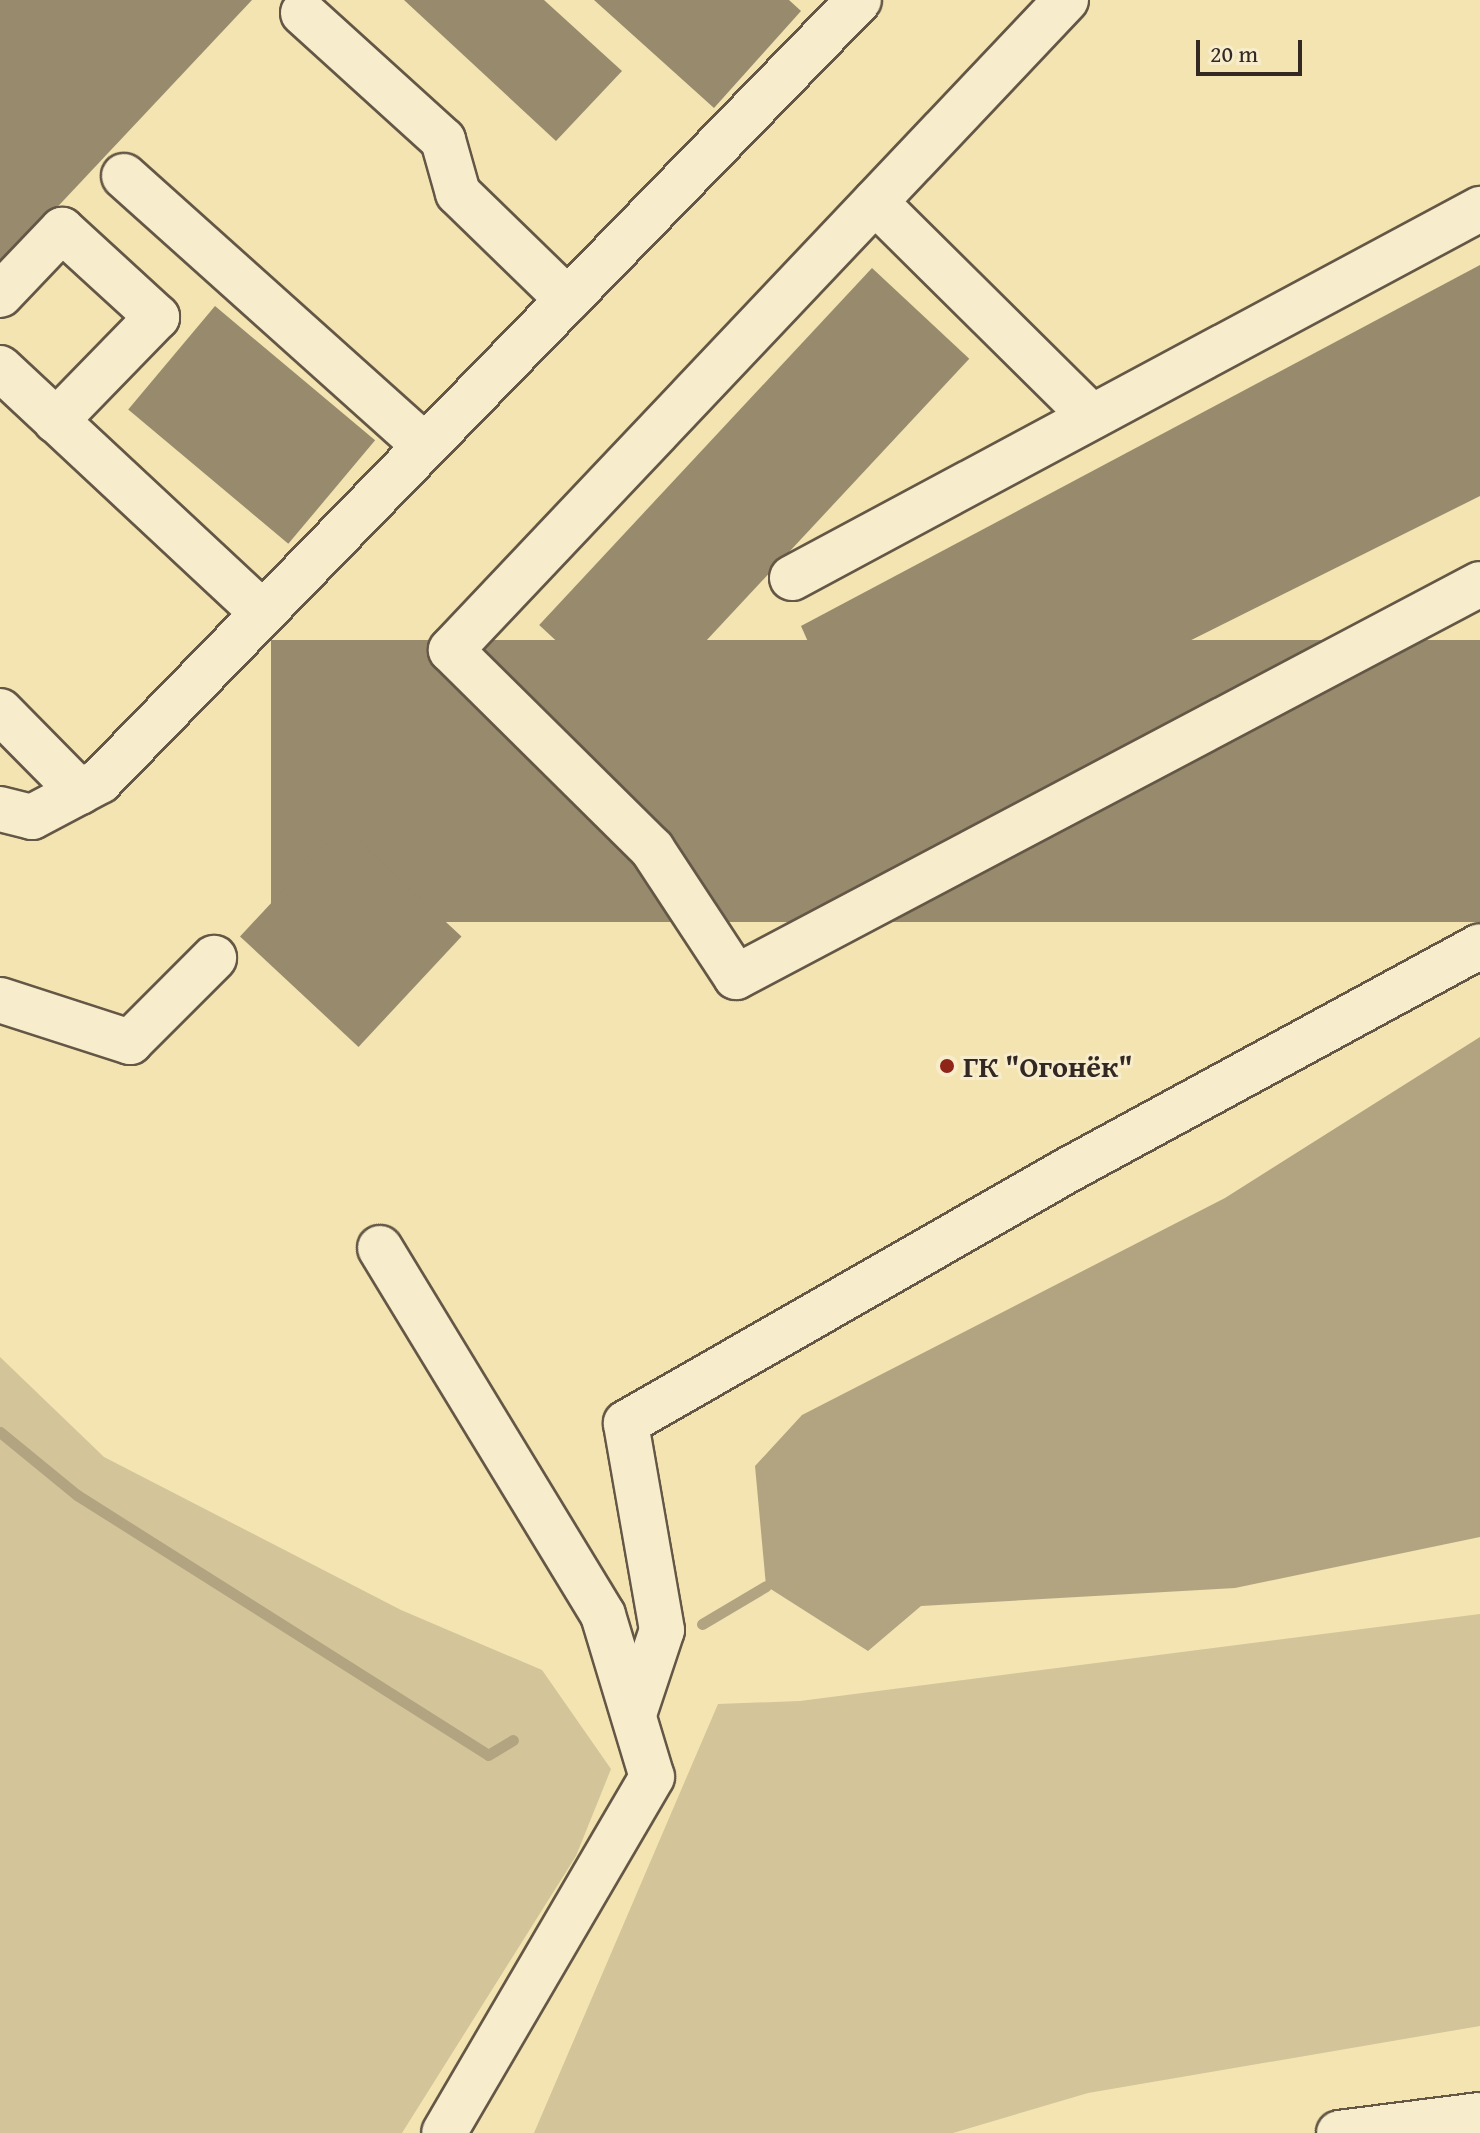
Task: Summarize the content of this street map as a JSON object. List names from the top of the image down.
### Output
{
  "places": ["ГК \"Огонёк\""],
  "scale_bar": "20 m"
}
